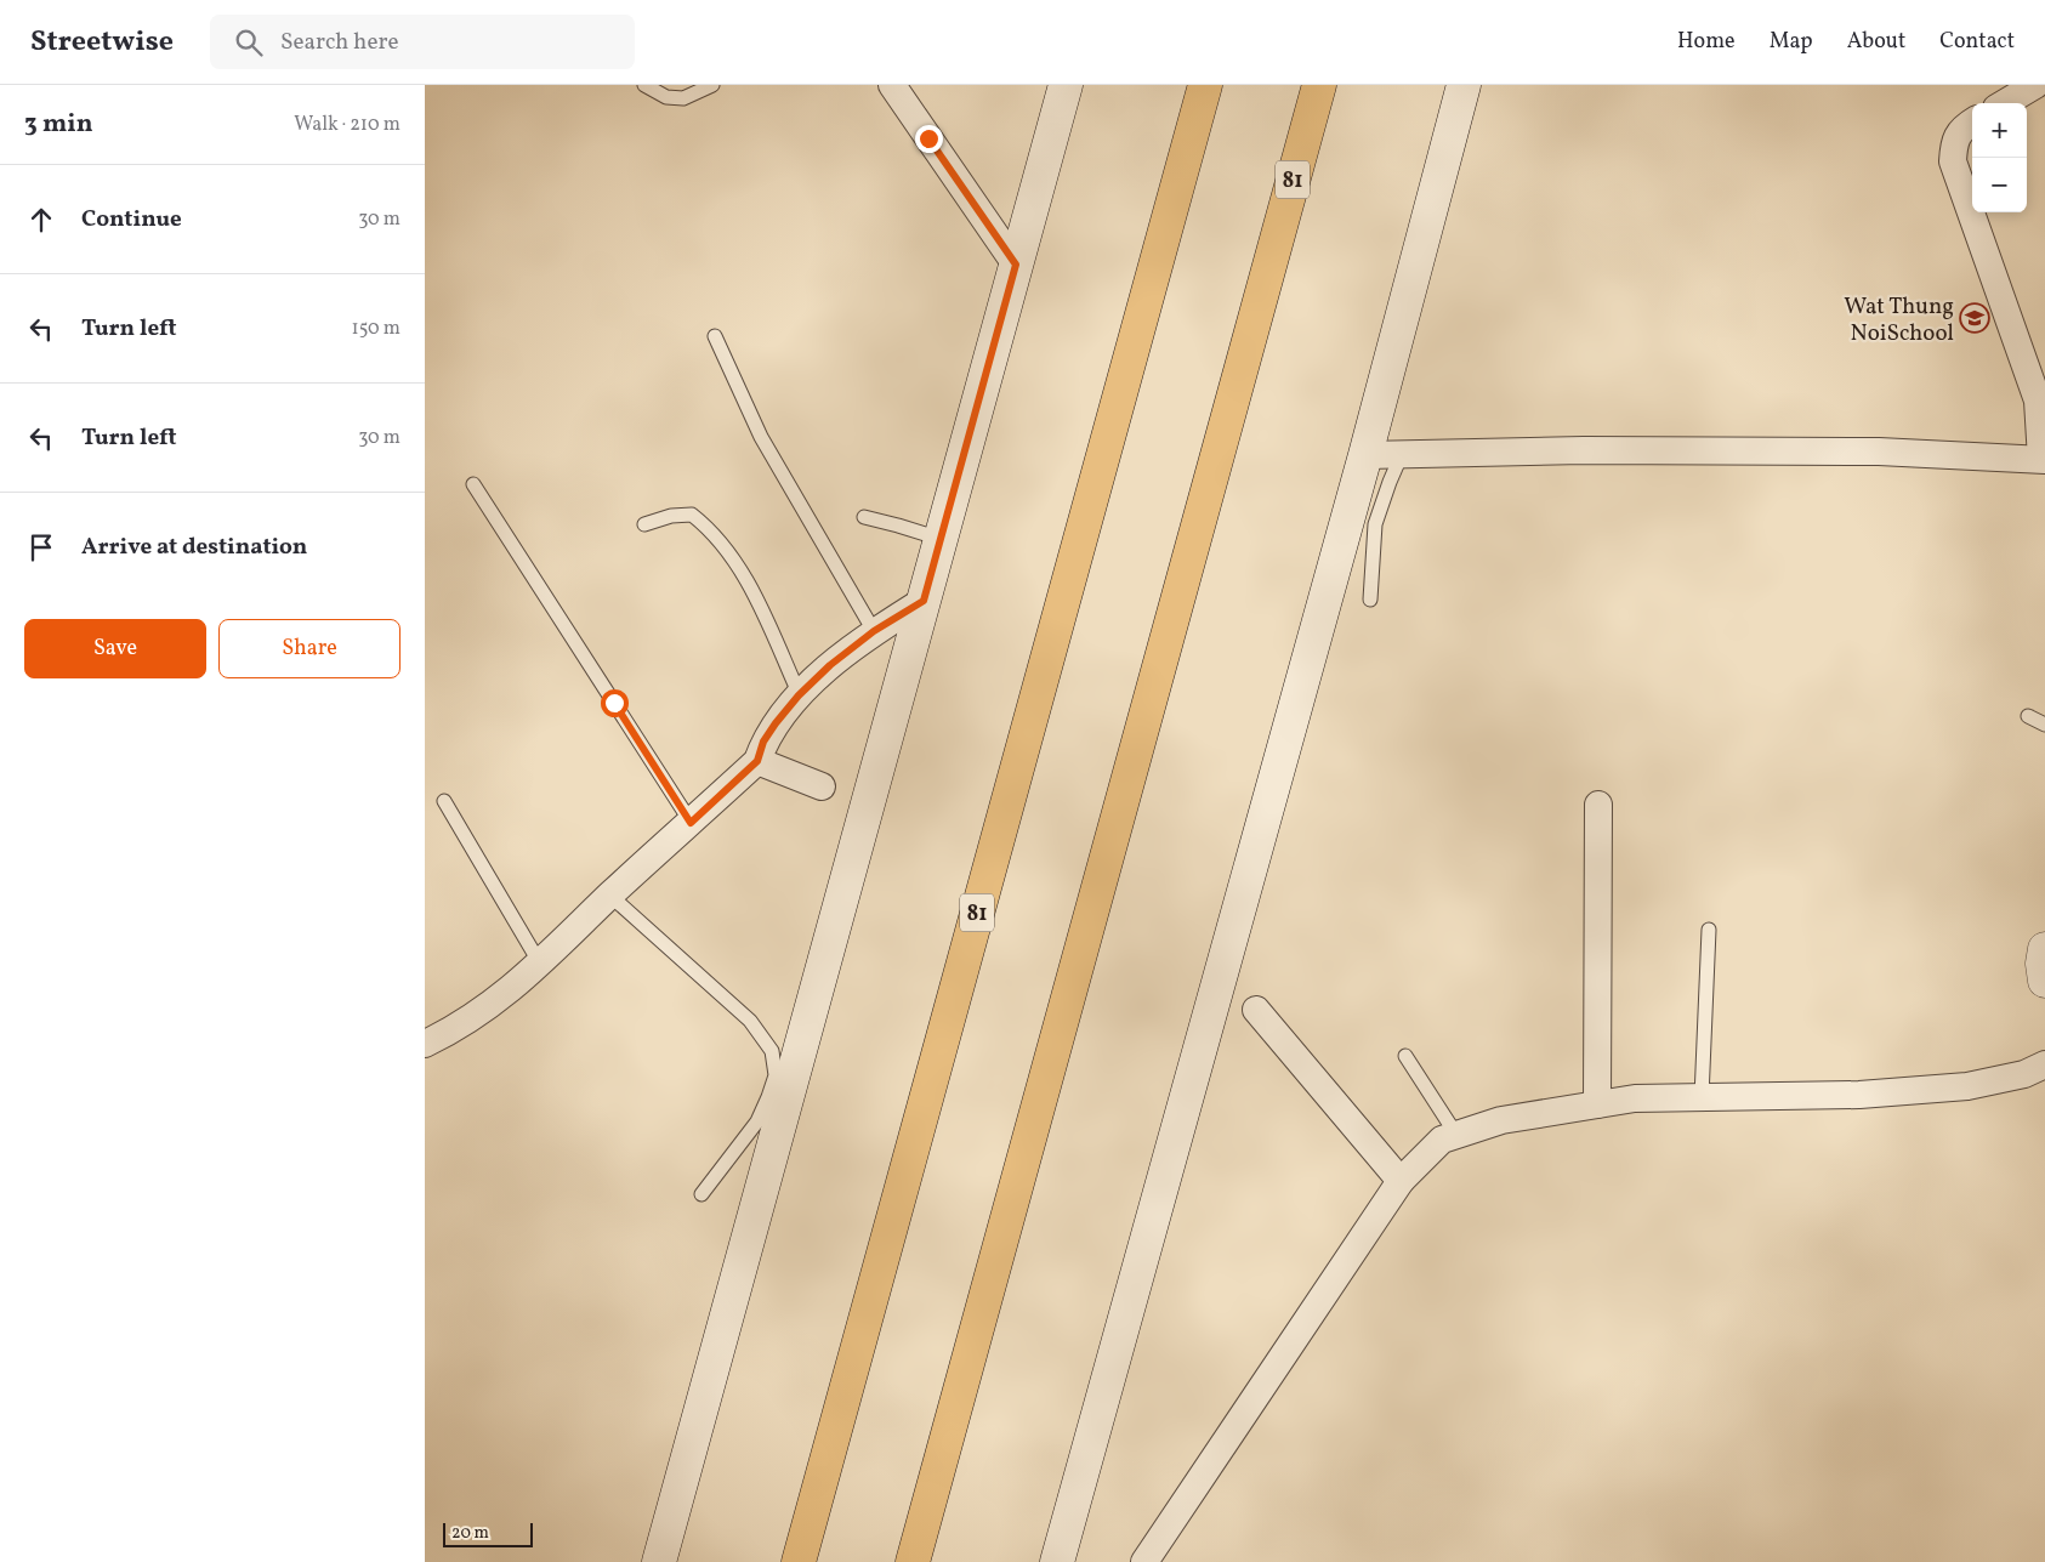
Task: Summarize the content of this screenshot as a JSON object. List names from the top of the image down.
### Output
{
  "streets": {
    "highway": ["81"]
  },
  "places": {
    "school or university": ["Wat Thung NoiSchool"]
  },
  "scale_bar": "20 m",
  "page": {
    "header": "Streetwise",
    "search": "Search here",
    "nav": [
      "Home",
      "Map",
      "About",
      "Contact"
    ],
    "heading": ["3 min", "Walk · 210 m"],
    "map_buttons": ["+", "−"],
    "list": [
      ["Continue", "30 m"],
      ["Turn left", "150 m"],
      ["Turn left", "30 m"],
      "Arrive at destination"
    ],
    "buttons": ["Save", "Share"],
    "scale": "20 m"
  }
}
